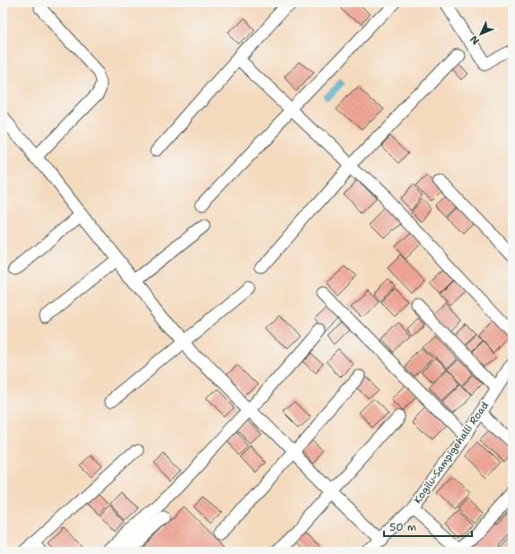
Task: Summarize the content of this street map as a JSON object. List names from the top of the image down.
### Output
{
  "streets": {
    "street": ["Kogilu-Sampigehalli Road"]
  },
  "scale_bar": "50 m",
  "north": "bottom left"
}
